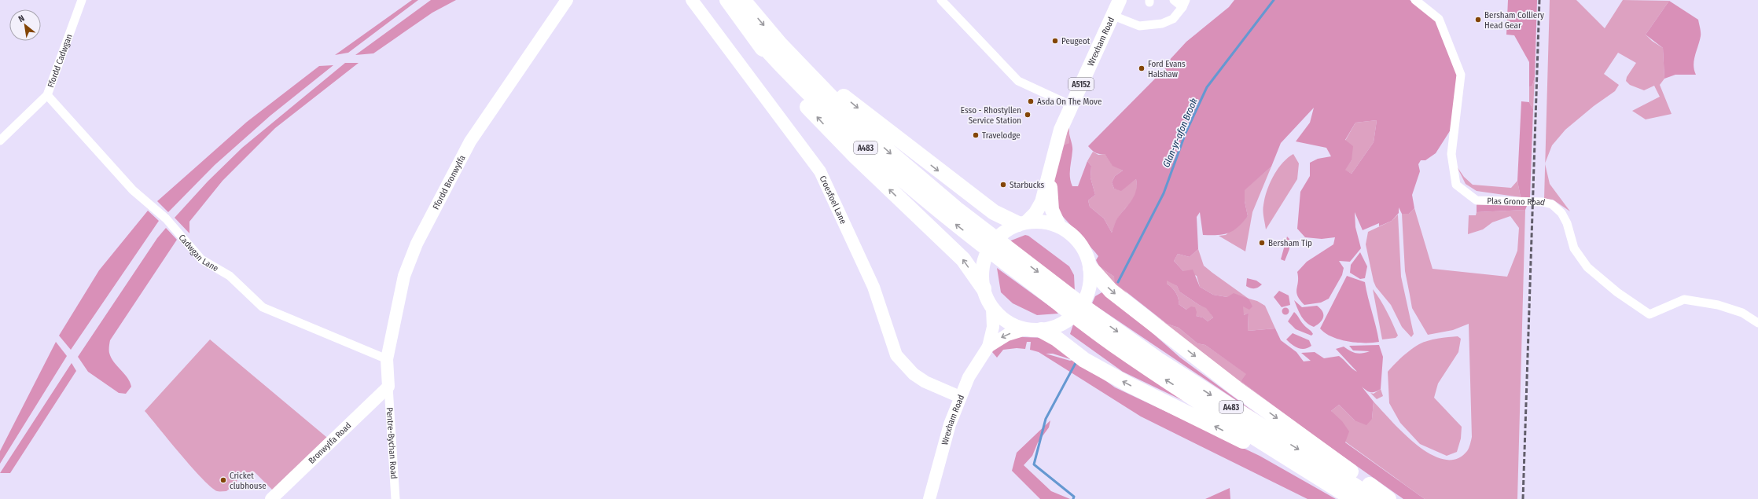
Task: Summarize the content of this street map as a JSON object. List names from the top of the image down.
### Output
{
  "streets": {
    "highway": ["A483"],
    "main road": [
      "Wrexham Road",
      "A5152",
      "Ffordd Bronwylfa",
      "Croesfoel Lane",
      "Bronwylfa Road"
    ],
    "street": [
      "Ffordd Cadwgan",
      "Plas Grono Road",
      "Cadwgan Lane",
      "Pentre-Bychan Road"
    ]
  },
  "crossings": [
    ["Wrexham Road", "Croesfoel Lane"],
    ["Ffordd Cadwgan", "Cadwgan Lane"],
    ["Ffordd Bronwylfa", "Cadwgan Lane"],
    ["Ffordd Bronwylfa", "Bronwylfa Road"],
    ["Ffordd Bronwylfa", "Pentre-Bychan Road"],
    ["Bronwylfa Road", "Pentre-Bychan Road"]
  ],
  "water": ["Glan-yr-afon Brook"],
  "places": [
    "Bersham Colliery Head Gear",
    "Peugeot",
    "Ford Evans Halshaw",
    "Asda On The Move",
    "Esso - Rhostyllen Service Station",
    "Travelodge",
    "Starbucks",
    "Bersham Tip",
    "Cricket clubhouse"
  ],
  "north": "top left"
}
